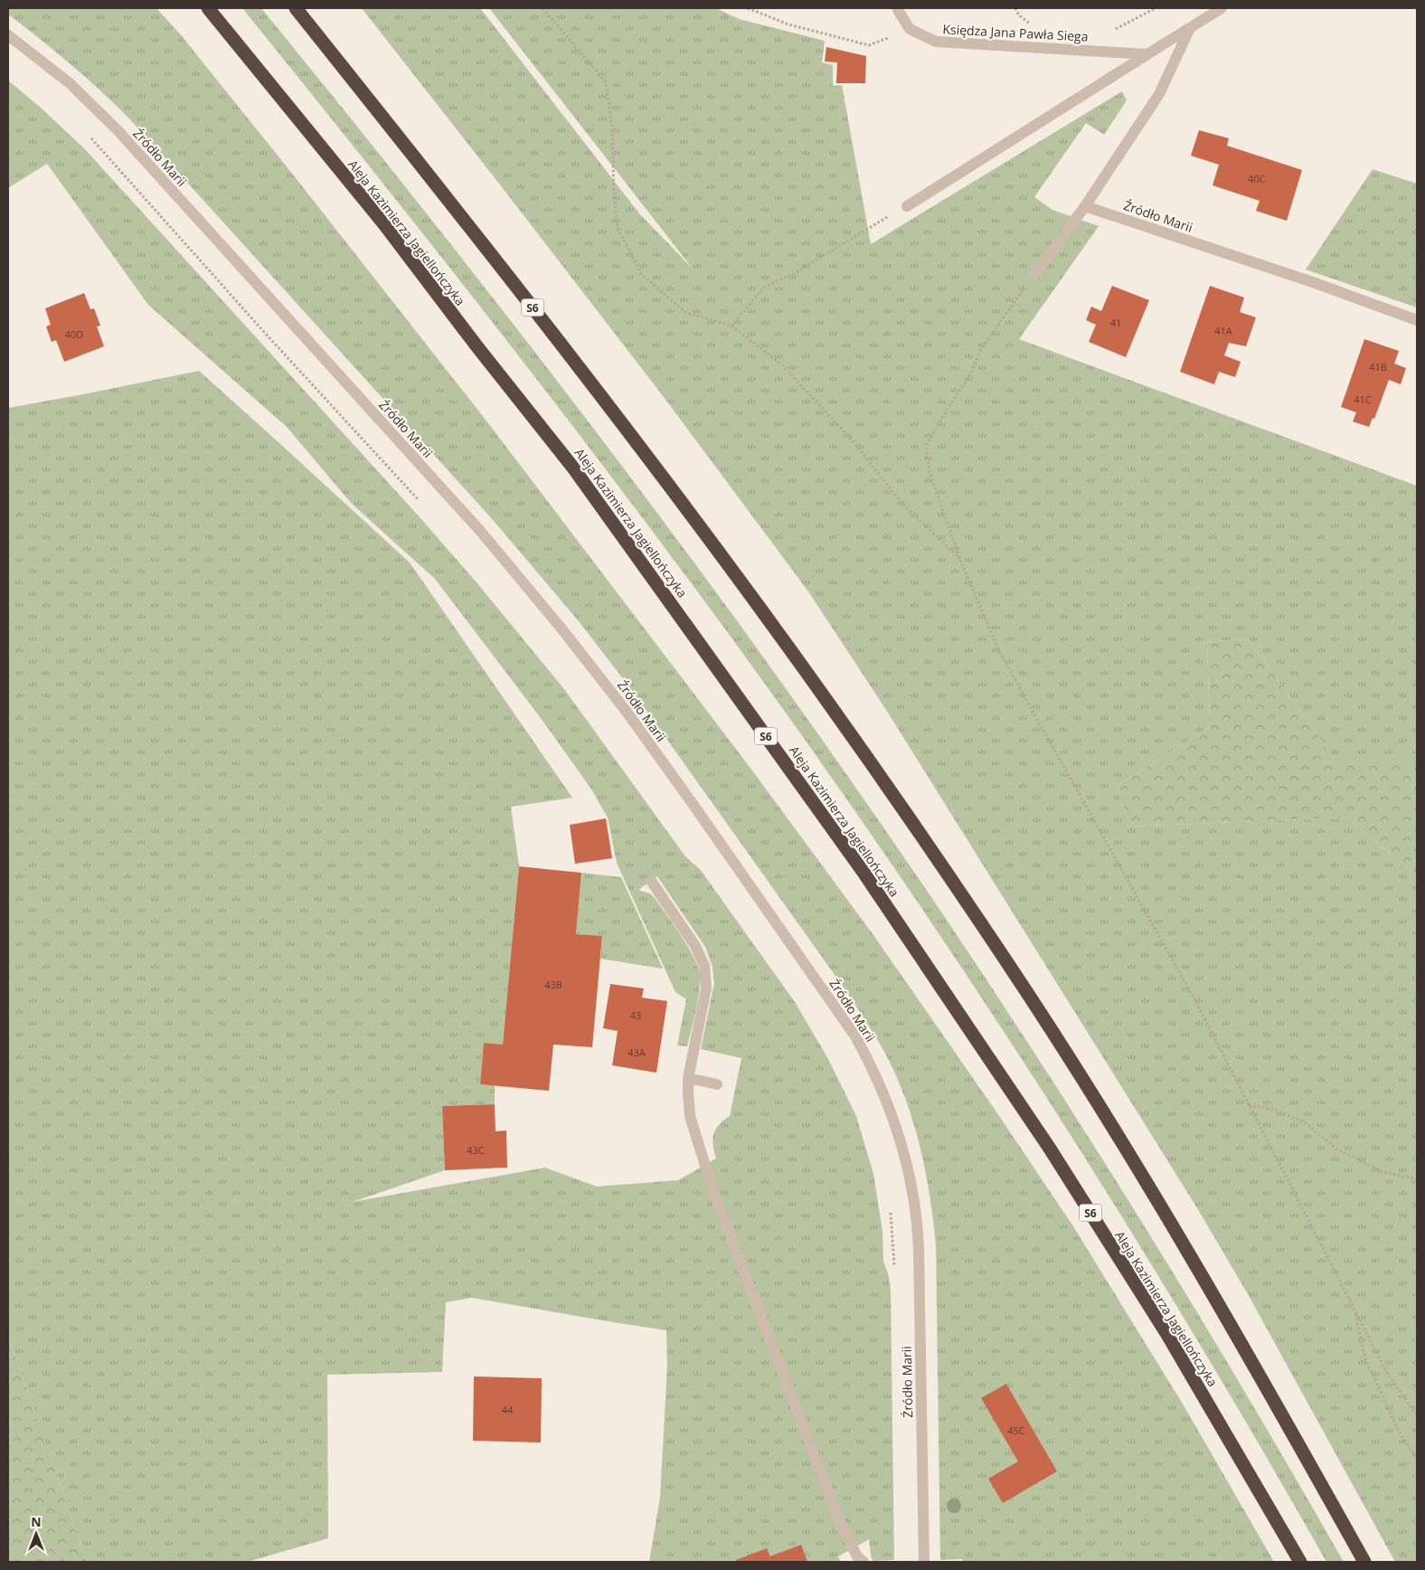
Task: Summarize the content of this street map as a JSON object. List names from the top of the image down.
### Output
{
  "streets": {
    "highway": ["Aleja Kazimierza Jagiellończyka", "S6"],
    "street": ["Księdza Jana Pawła Siega", "Źródło Marii"]
  },
  "house_numbers": [
    "40C",
    "41",
    "41A",
    "40D",
    "41B",
    "41C",
    "43B",
    "43",
    "43A",
    "43C",
    "44",
    "45C"
  ],
  "north": "top"
}
